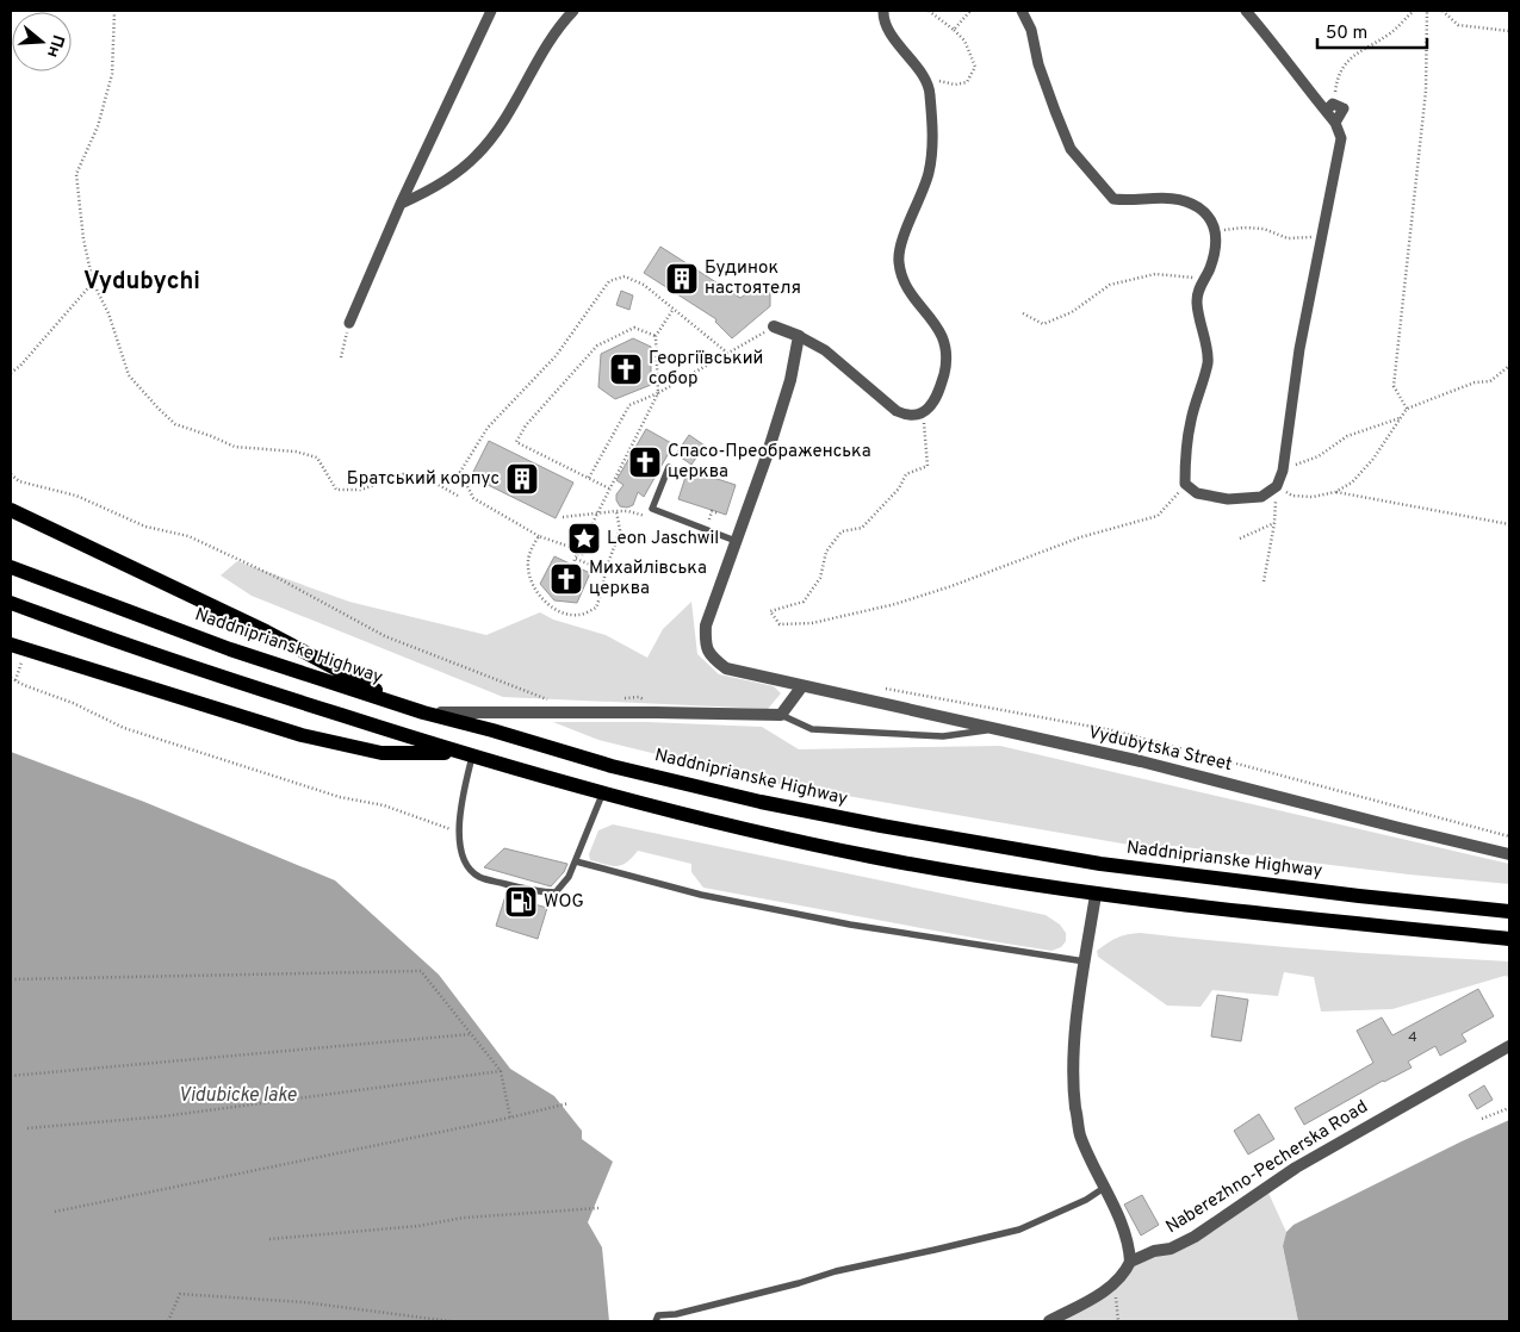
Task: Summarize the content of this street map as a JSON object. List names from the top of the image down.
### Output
{
  "streets": {
    "main road": ["Naddniprianske Highway"],
    "street": ["Vydubytska Street", "Naberezhno-Pecherska Road"]
  },
  "districts": ["Vydubychi"],
  "water": ["Vidubicke lake"],
  "places": {
    "building": ["Будинок настоятеля", "Братський корпус"],
    "church": ["Георгіївський собор", "Спасо-Преображенська церква", "Михайлівська церква"],
    "place": ["Leon Jaschwil"],
    "fuel station": ["WOG"]
  },
  "house_numbers": ["4"],
  "scale_bar": "50 m",
  "north": "right"
}
